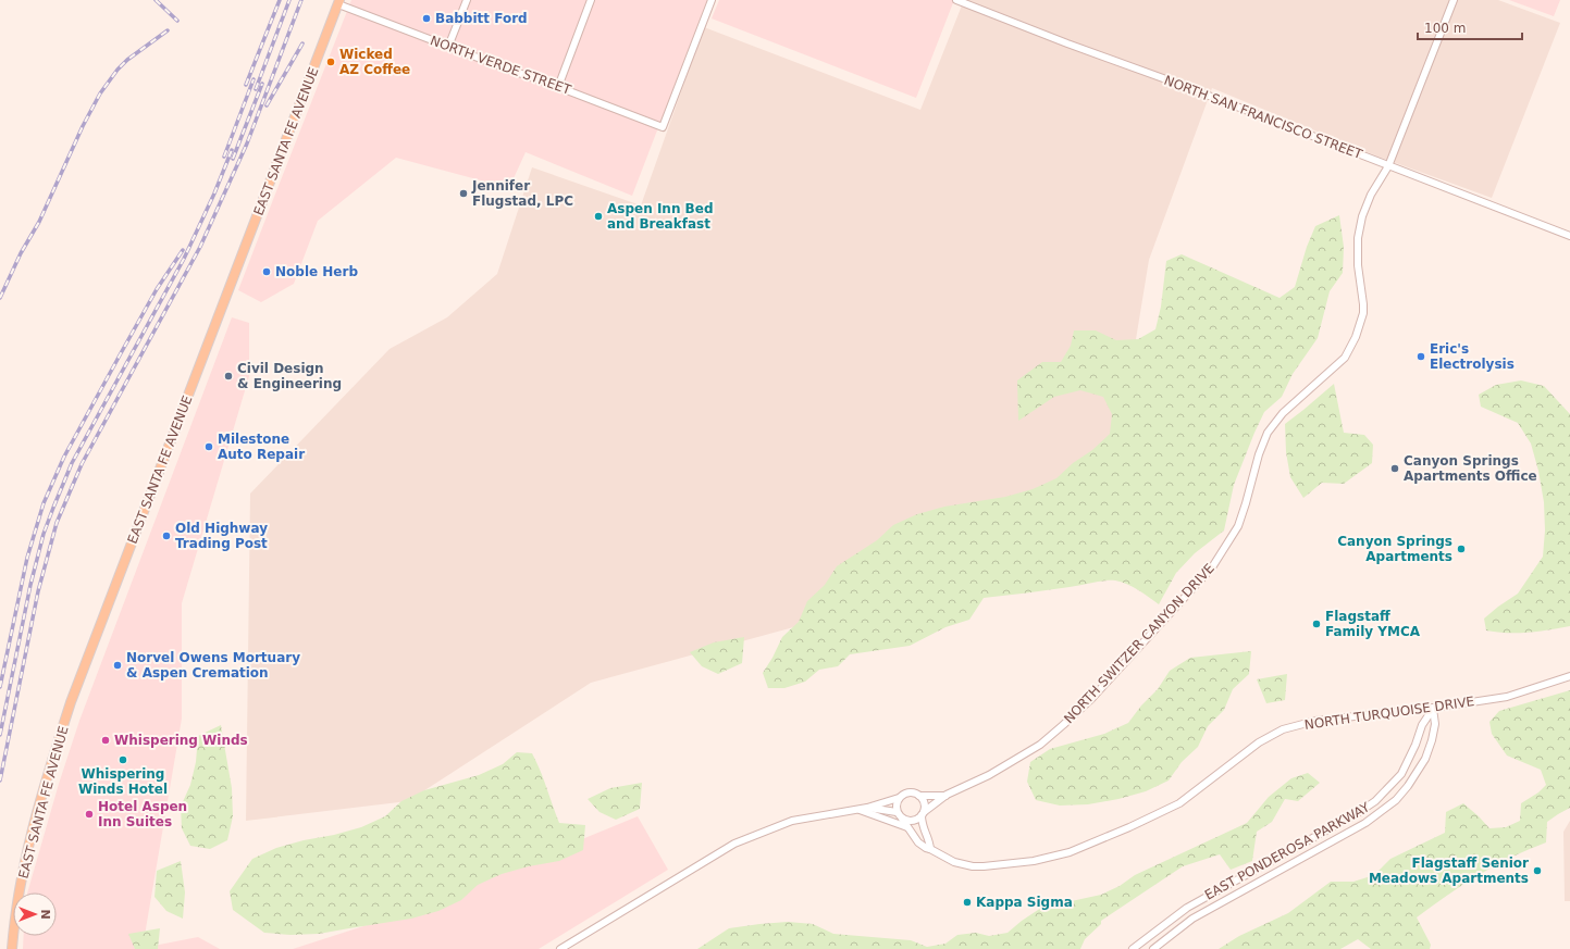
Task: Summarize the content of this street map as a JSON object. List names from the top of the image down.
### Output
{
  "streets": {
    "main road": ["EAST SANTA FE AVENUE"],
    "street": [
      "NORTH VERDE STREET",
      "NORTH SAN FRANCISCO STREET",
      "NORTH SWITZER CANYON DRIVE",
      "NORTH TURQUOISE DRIVE",
      "EAST PONDEROSA PARKWAY"
    ]
  },
  "crossings": [
    ["NORTH VERDE STREET", "EAST SANTA FE AVENUE"],
    ["NORTH SAN FRANCISCO STREET", "NORTH SWITZER CANYON DRIVE"],
    ["NORTH SWITZER CANYON DRIVE", "NORTH TURQUOISE DRIVE"],
    ["NORTH TURQUOISE DRIVE", "EAST PONDEROSA PARKWAY"]
  ],
  "places": [
    "Babbitt Ford",
    "Wicked AZ Coffee",
    "Jennifer Flugstad, LPC",
    "Aspen Inn Bed and Breakfast",
    "Noble Herb",
    "Eric's Electrolysis",
    "Civil Design & Engineering",
    "Milestone Auto Repair",
    "Canyon Springs Apartments Office",
    "Old Highway Trading Post",
    "Canyon Springs Apartments",
    "Flagstaff Family YMCA",
    "Norvel Owens Mortuary & Aspen Cremation",
    "Whispering Winds",
    "Whispering Winds Hotel",
    "Hotel Aspen Inn Suites",
    "Flagstaff Senior Meadows Apartments",
    "Kappa Sigma"
  ],
  "scale_bar": "100 m",
  "north": "right"
}
